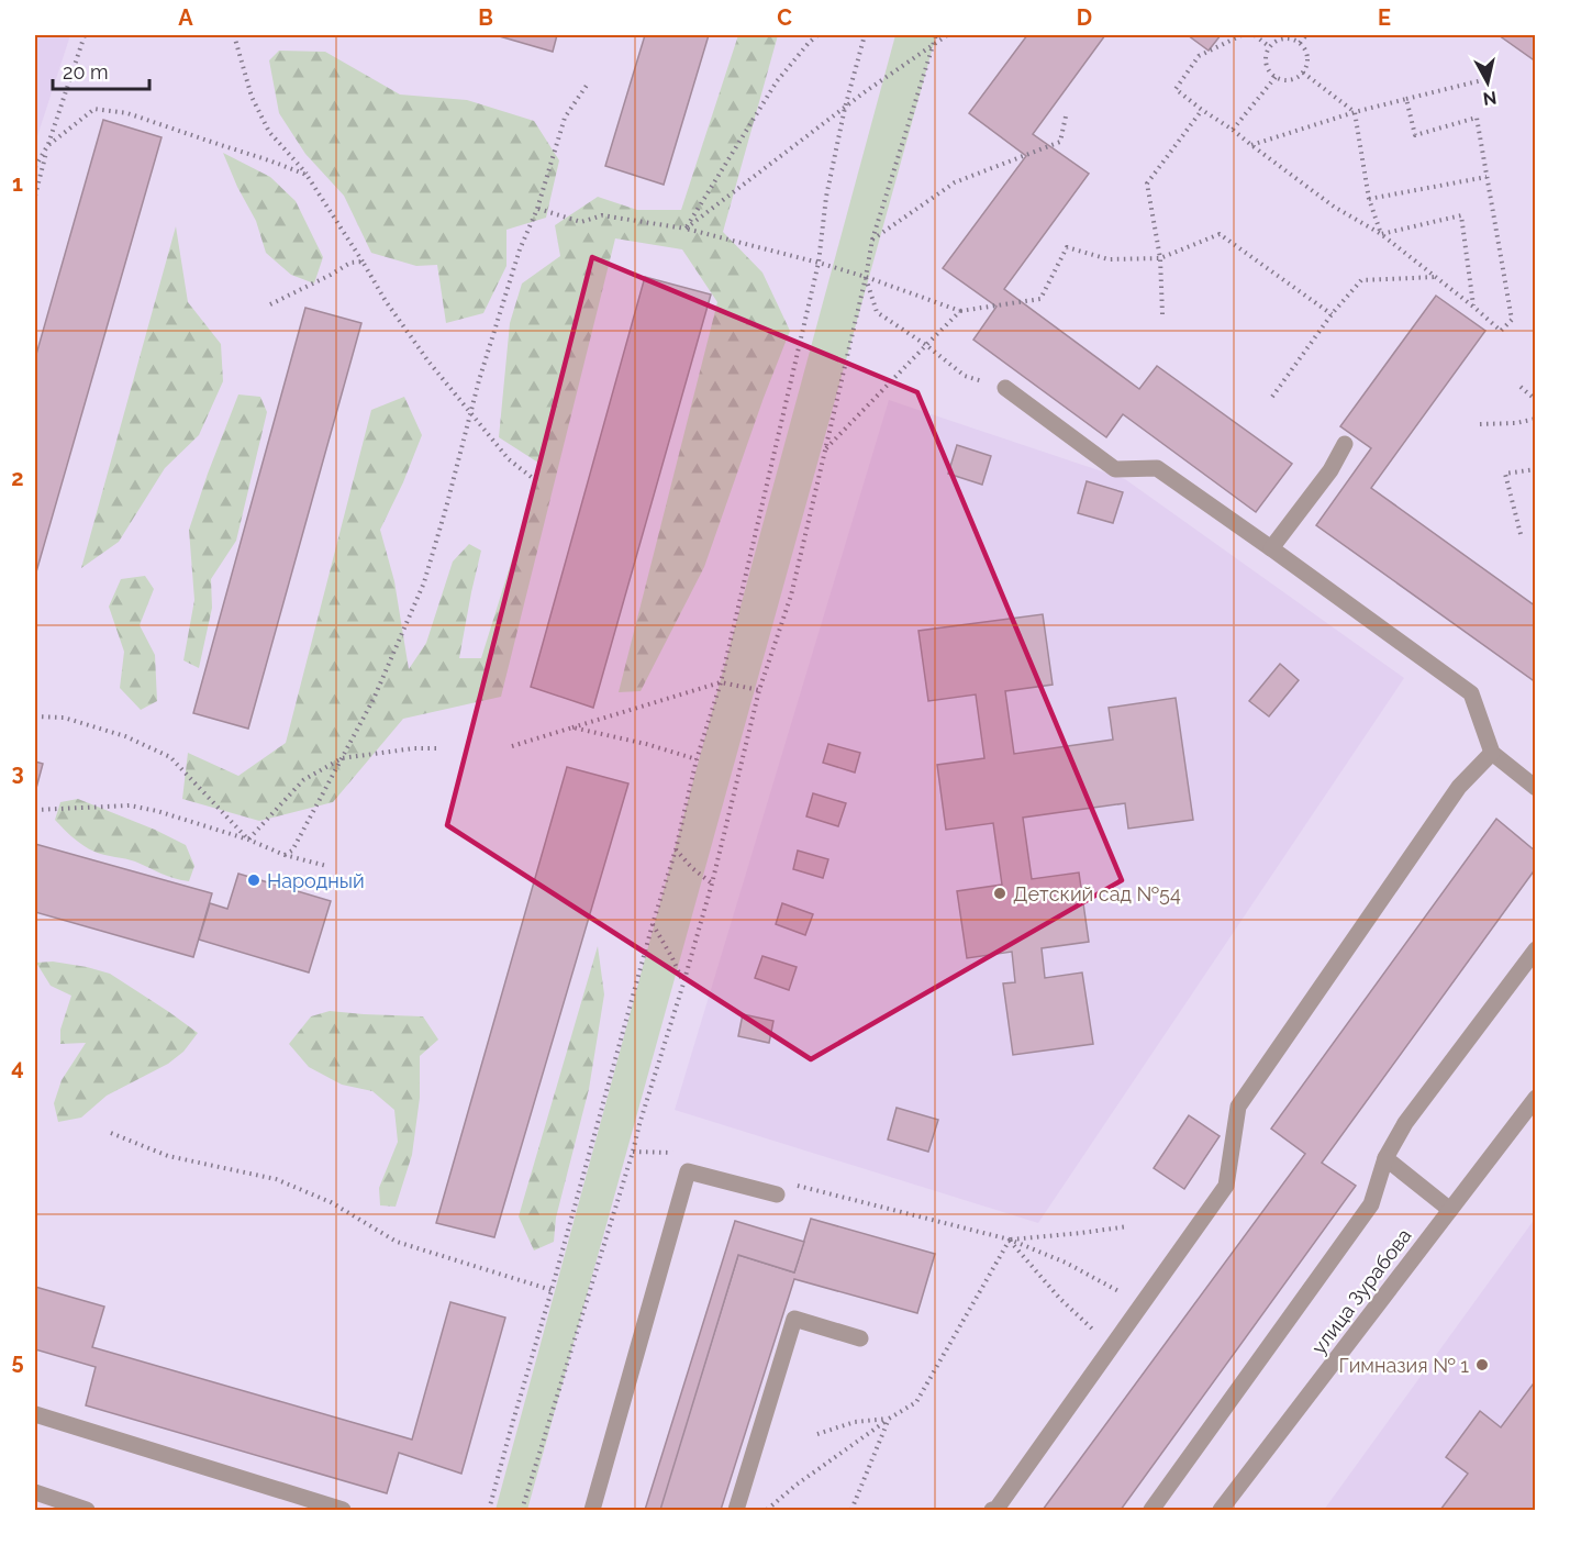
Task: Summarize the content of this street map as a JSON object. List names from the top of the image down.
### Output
{
  "streets": {
    "street": ["улица Зурабова"]
  },
  "places": ["Народный", "Детский сад №54", "Гимназия № 1"],
  "scale_bar": "20 m",
  "north": "bottom",
  "grid": {
    "columns": [
      "A",
      "B",
      "C",
      "D",
      "E"
    ],
    "rows": [
      "1",
      "2",
      "3",
      "4",
      "5"
    ]
  }
}
